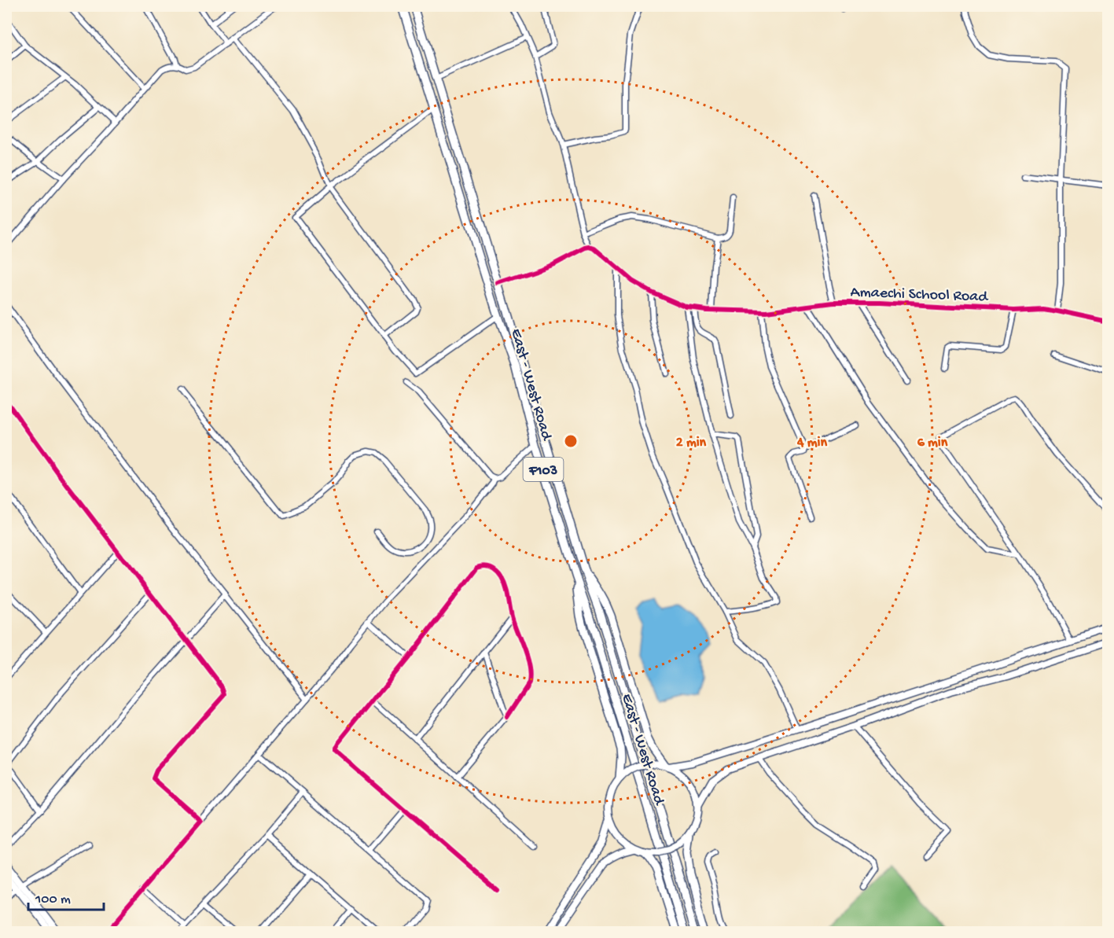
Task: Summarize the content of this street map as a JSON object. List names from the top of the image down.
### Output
{
  "streets": {
    "main road": ["East - West Road", "F103"],
    "street": ["Amaechi School Road"]
  },
  "scale_bar": "100 m",
  "rings": ["2 min", "4 min", "6 min"]
}
